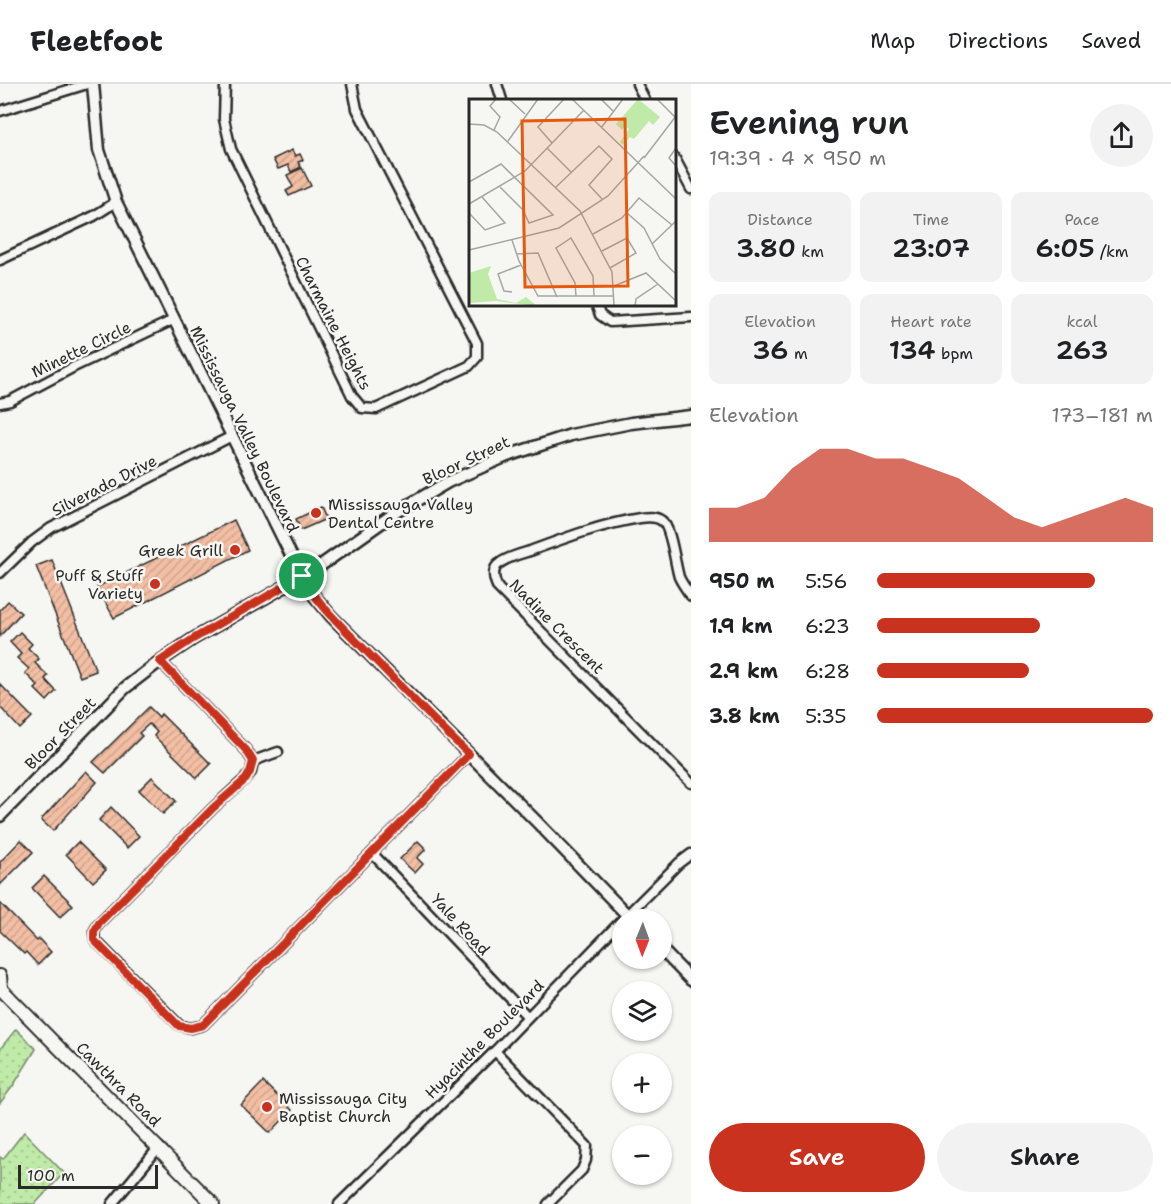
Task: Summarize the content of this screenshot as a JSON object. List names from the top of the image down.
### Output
{
  "streets": {
    "main road": ["Cawthra Road"],
    "street": [
      "Charmaine Heights",
      "Minette Circle",
      "Mississauga Valley Boulevard",
      "Bloor Street",
      "Silverado Drive",
      "Nadine Crescent",
      "Yale Road",
      "Hyacinthe Boulevard"
    ]
  },
  "crossings": [
    ["Minette Circle", "Mississauga Valley Boulevard"],
    ["Mississauga Valley Boulevard", "Bloor Street"],
    ["Mississauga Valley Boulevard", "Silverado Drive"],
    ["Yale Road", "Hyacinthe Boulevard"]
  ],
  "places": [
    "Mississauga Valley Dental Centre",
    "Greek Grill",
    "Puff & Stuff Variety",
    "Mississauga City Baptist Church"
  ],
  "scale_bar": "100 m",
  "north": "bottom",
  "page": {
    "header": "Fleetfoot",
    "nav": ["Map", "Directions", "Saved"],
    "heading": ["Evening run", "19:39 · 4 × 950 m"],
    "stats": [
      ["Distance", "3.80 km"],
      ["Time", "23:07"],
      ["Pace", "6:05 /km"],
      ["Elevation", "36 m"],
      ["Heart rate", "134 bpm"],
      ["kcal", "263"]
    ],
    "chart": ["Elevation", "173–181 m"],
    "list": [
      {
        "name": "950 m",
        "note": "5:56"
      },
      {
        "name": "1.9 km",
        "note": "6:23"
      },
      {
        "name": "2.9 km",
        "note": "6:28"
      },
      {
        "name": "3.8 km",
        "note": "5:35"
      }
    ],
    "map_buttons": ["+", "−"],
    "buttons": ["Save", "Share"],
    "scale": "100 m"
  }
}
